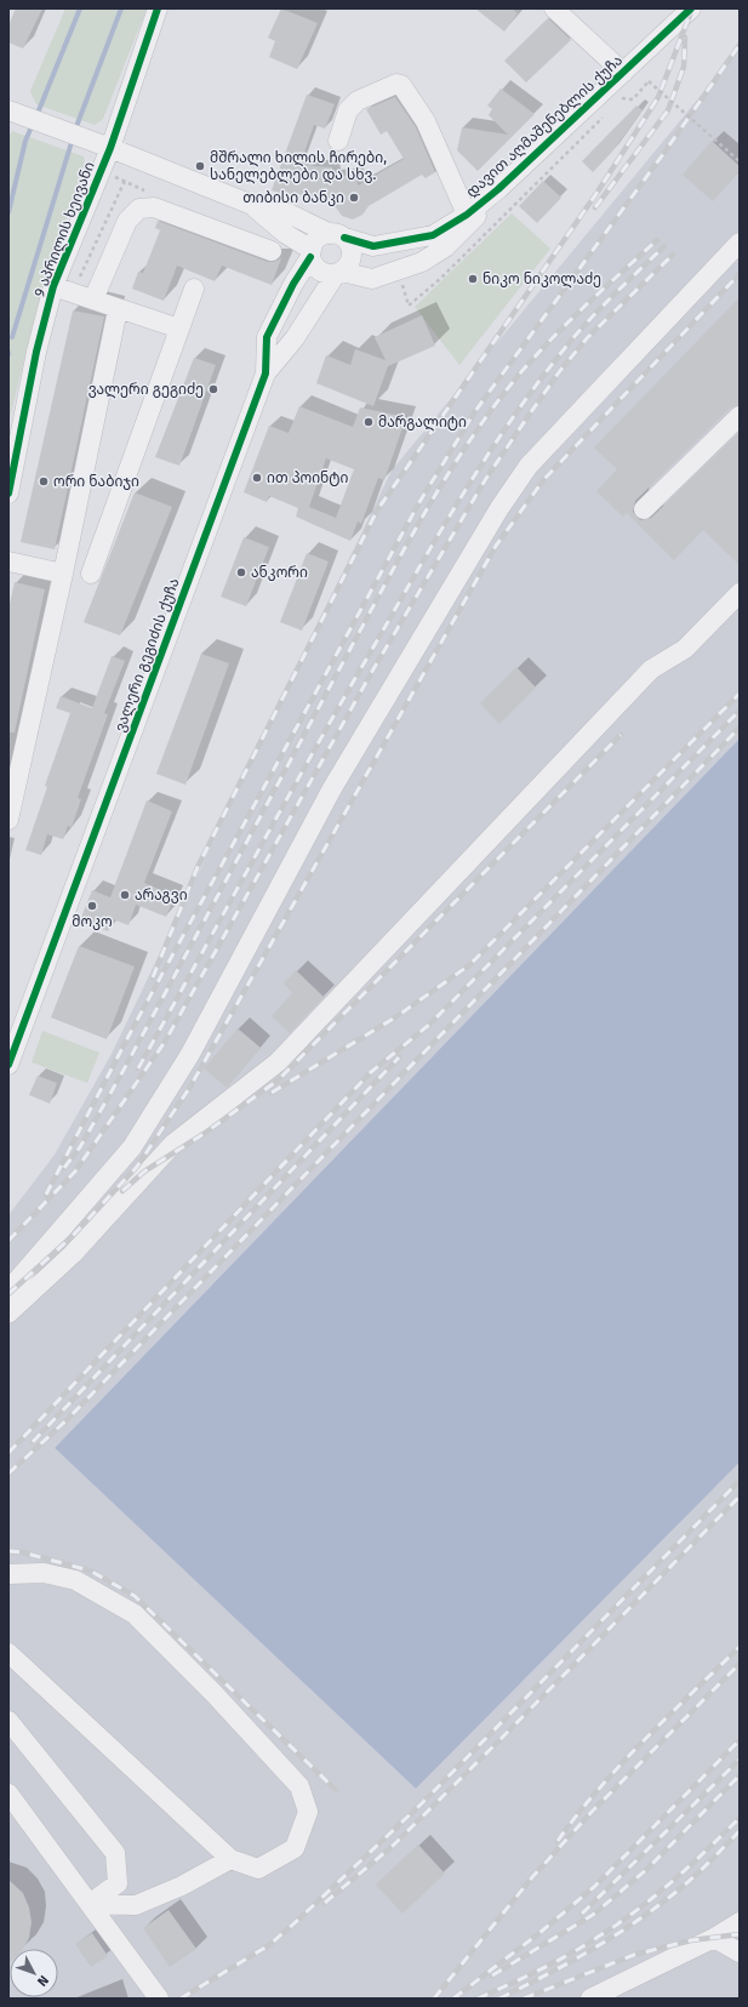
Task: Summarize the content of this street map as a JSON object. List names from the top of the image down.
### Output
{
  "streets": {
    "street": ["დავით აღმაშენებლის ქუჩა", "9 აპრილის ხეივანი", "ვალერი გეგიძის ქუჩა"]
  },
  "crossings": [
    ["დავით აღმაშენებლის ქუჩა", "9 აპრილის ხეივანი"],
    ["დავით აღმაშენებლის ქუჩა", "ვალერი გეგიძის ქუჩა"]
  ],
  "places": [
    "მშრალი ხილის ჩირები, სანელებლები და სხვ.",
    "თიბისი ბანკი",
    "ნიკო ნიკოლაძე",
    "ვალერი გეგიძე",
    "მარგალიტი",
    "ით პოინტი",
    "ორი ნაბიჯი",
    "ანკორი",
    "არაგვი",
    "მოკო"
  ],
  "north": "bottom right"
}
